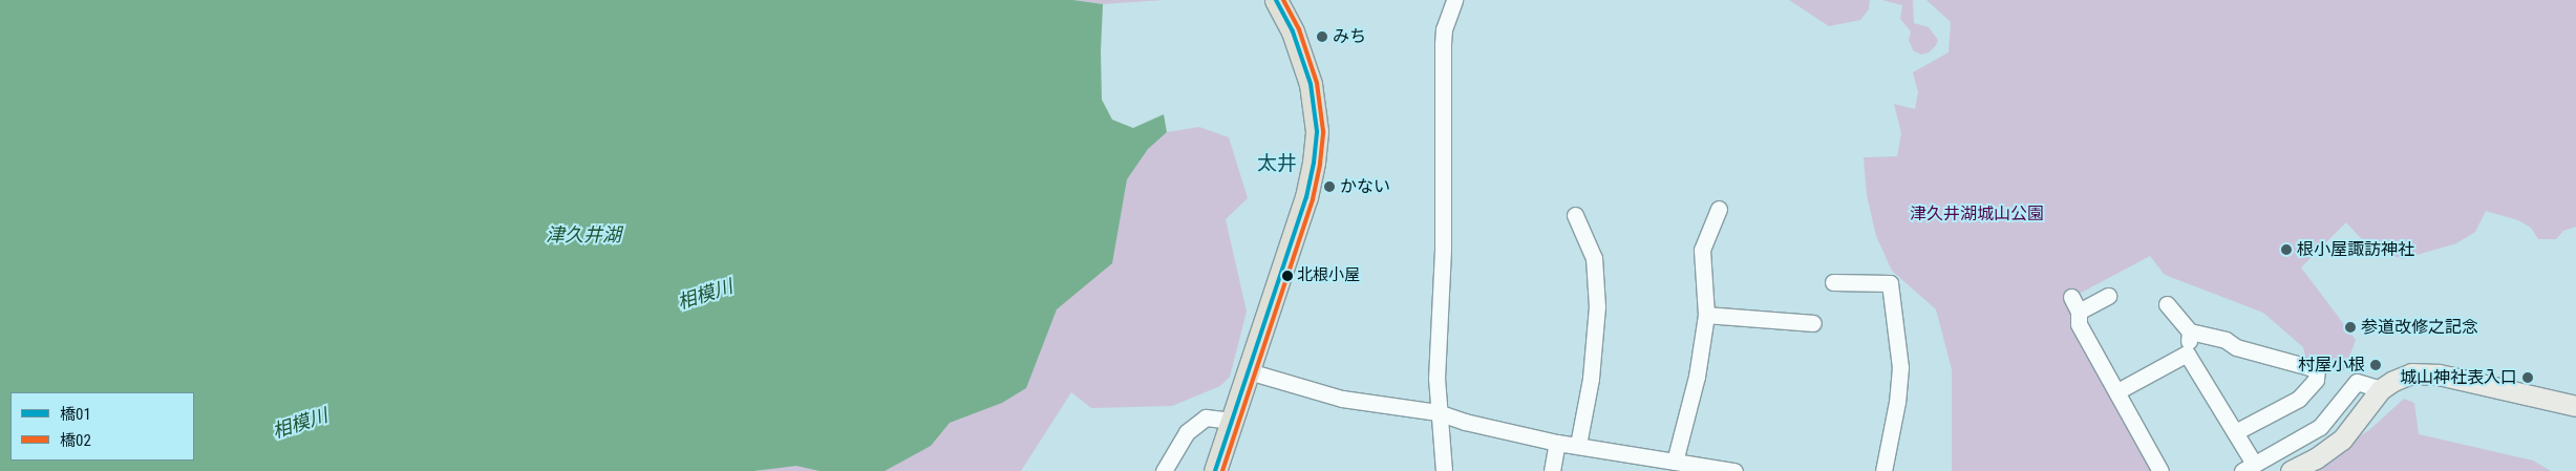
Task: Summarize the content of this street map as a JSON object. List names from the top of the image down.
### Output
{
  "districts": ["太井"],
  "water": ["津久井湖", "相模川"],
  "parks": ["津久井湖城山公園"],
  "places": [
    "みち",
    "かない",
    "根小屋諏訪神社",
    "北根小屋",
    "参道改修之記念",
    "村屋小根",
    "城山神社表入口"
  ],
  "lines": ["transit line 橋01", "transit line 橋02"],
  "legend": ["橋01", "橋02"]
}
